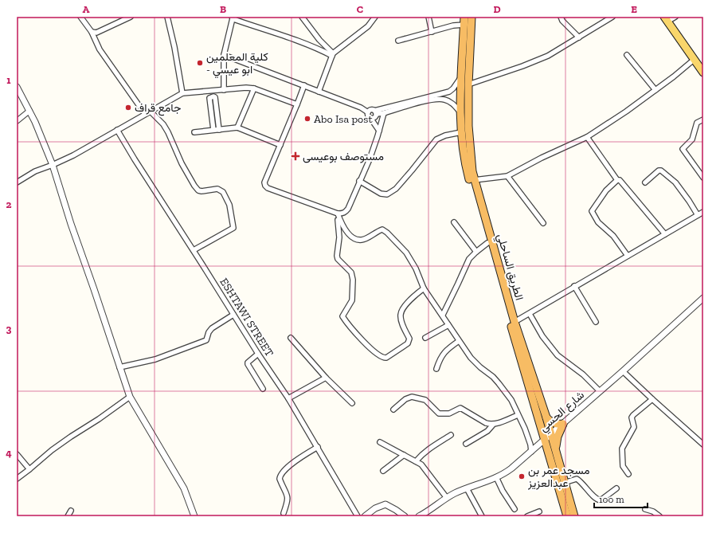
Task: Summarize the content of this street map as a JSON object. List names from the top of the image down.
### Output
{
  "streets": {
    "highway": ["الطريق الساحلي"],
    "street": ["ESHTAWI STREET", "شارع الحسي"]
  },
  "crossings": [
    ["الطريق الساحلي", "شارع الحسي"]
  ],
  "places": {
    "other": [
      "كلية المعلمين - ابو عيسي",
      "جامع قراف",
      "Abo Isa post",
      "مسجد عمر بن عبدالعزيز"
    ],
    "health": ["مستوصف بوعيسى"]
  },
  "scale_bar": "100 m",
  "grid": {
    "columns": [
      "A",
      "B",
      "C",
      "D",
      "E"
    ],
    "rows": [
      "1",
      "2",
      "3",
      "4"
    ]
  }
}
